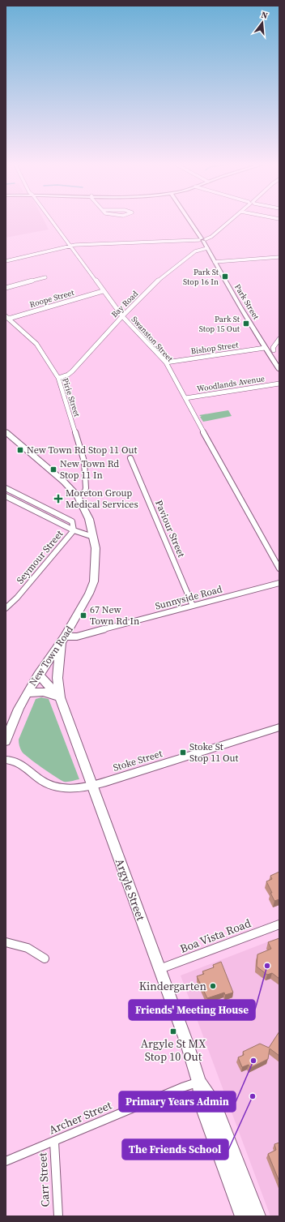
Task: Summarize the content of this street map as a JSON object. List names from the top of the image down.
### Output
{
  "streets": {
    "main road": ["New Town Road", "Argyle Street"],
    "street": [
      "Roope Street",
      "Park Street",
      "Bay Road",
      "Swanston Street",
      "Bishop Street",
      "Woodlands Avenue",
      "Pirie Street",
      "Paviour Street",
      "Seymour Street",
      "Sunnyside Road",
      "Stoke Street",
      "Boa Vista Road",
      "Archer Street",
      "Carr Street"
    ]
  },
  "crossings": [
    ["Roope Street", "Swanston Street"],
    ["Roope Street", "Pirie Street"],
    ["Park Street", "Bay Road"],
    ["Park Street", "Bishop Street"],
    ["Bay Road", "Swanston Street"],
    ["Bay Road", "Pirie Street"],
    ["Swanston Street", "Bishop Street"],
    ["Swanston Street", "Woodlands Avenue"],
    ["Pirie Street", "New Town Road"],
    ["Paviour Street", "Sunnyside Road"],
    ["Sunnyside Road", "New Town Road"],
    ["Sunnyside Road", "Argyle Street"],
    ["New Town Road", "Argyle Street"],
    ["Stoke Street", "Argyle Street"],
    ["Argyle Street", "Boa Vista Road"],
    ["Argyle Street", "Archer Street"],
    ["Archer Street", "Carr Street"]
  ],
  "places": {
    "transit": [
      "Park St Stop 16 In",
      "Park St Stop 15 Out",
      "New Town Rd Stop 11 Out",
      "New Town Rd Stop 11 In",
      "67 New Town Rd In",
      "Stoke St Stop 11 Out",
      "Argyle St MX Stop 10 Out"
    ],
    "health": ["Moreton Group Medical Services"],
    "other": [
      "Friends' Meeting House",
      "Kindergarten",
      "Primary Years Admin",
      "The Friends School"
    ]
  },
  "north": "top"
}
